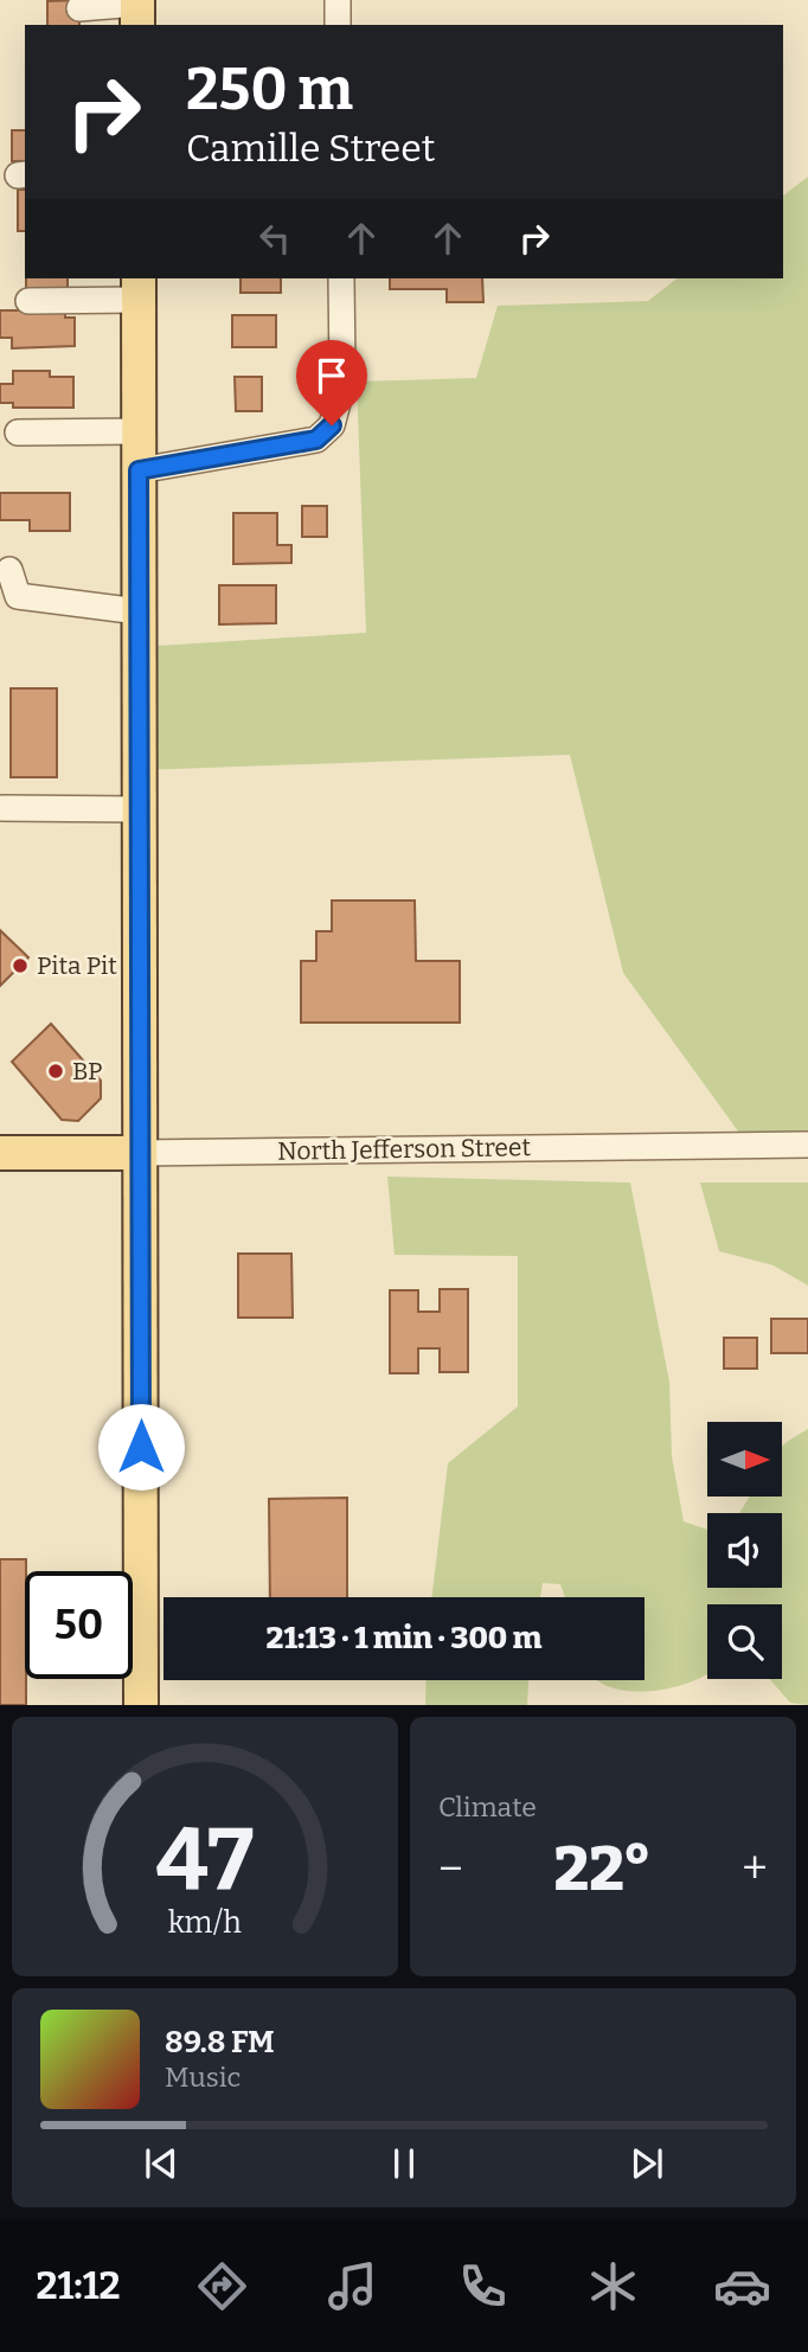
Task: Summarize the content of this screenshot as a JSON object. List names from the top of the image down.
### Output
{
  "streets": {
    "main road": ["North Jefferson Street"]
  },
  "places": ["Pita Pit", "BP"],
  "north": "right",
  "page": {
    "turn": ["250 m", "Camille Street"],
    "limit": "50",
    "trip": "21:13 · 1 min · 300 m",
    "tile": "Climate",
    "heat": ["−", "22°", "+"],
    "song": ["89.8 FM", "Music"],
    "tabs": "21:12",
    "gauge": ["47", "km/h"]
  }
}
